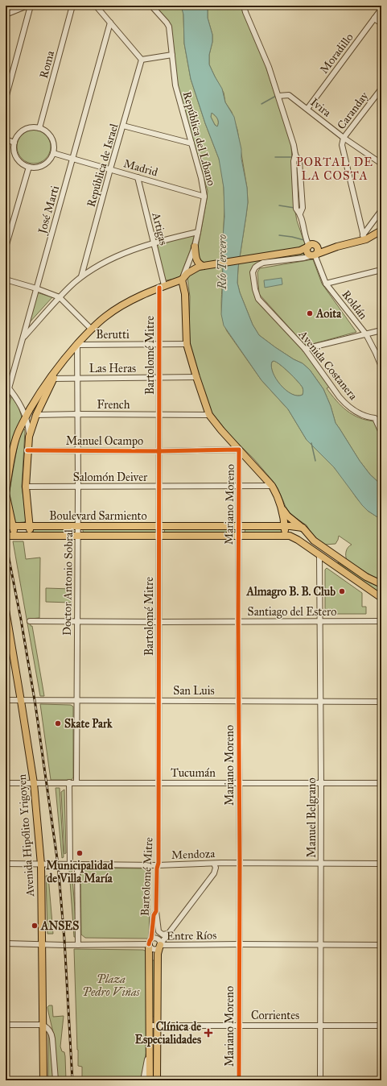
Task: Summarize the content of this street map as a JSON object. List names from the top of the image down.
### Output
{
  "streets": {
    "main road": ["Bartolomé Mitre", "Boulevard Sarmiento", "Avenida Hipólito Yrigoyen"],
    "street": [
      "Moradillo",
      "Roma",
      "Ivira",
      "Caranday",
      "República del Líbano",
      "República de Israel",
      "Madrid",
      "José Marti",
      "Artigas",
      "Roldán",
      "Berutti",
      "Avenida Costanera",
      "Las Heras",
      "French",
      "Manuel Ocampo",
      "Salomón Deiver",
      "Mariano Moreno",
      "Doctor Antonio Sobral",
      "Santiago del Estero",
      "San Luis",
      "Tucumán",
      "Manuel Belgrano",
      "Mendoza",
      "Entre Ríos",
      "Corrientes"
    ]
  },
  "crossings": [
    ["Moradillo", "Ivira"],
    ["Roma", "Madrid"],
    ["Ivira", "Caranday"],
    ["República del Líbano", "Madrid"],
    ["República de Israel", "Madrid"],
    ["Madrid", "José Marti"],
    ["Madrid", "Artigas"],
    ["Artigas", "Bartolomé Mitre"],
    ["Roldán", "Avenida Costanera"],
    ["Berutti", "Bartolomé Mitre"],
    ["Berutti", "Doctor Antonio Sobral"],
    ["Bartolomé Mitre", "Las Heras"],
    ["Bartolomé Mitre", "French"],
    ["Bartolomé Mitre", "Manuel Ocampo"],
    ["Bartolomé Mitre", "Salomón Deiver"],
    ["Bartolomé Mitre", "Boulevard Sarmiento"],
    ["Bartolomé Mitre", "Santiago del Estero"],
    ["Bartolomé Mitre", "San Luis"],
    ["Bartolomé Mitre", "Tucumán"],
    ["Bartolomé Mitre", "Mendoza"],
    ["Bartolomé Mitre", "Entre Ríos"],
    ["Bartolomé Mitre", "Corrientes"],
    ["Las Heras", "Doctor Antonio Sobral"],
    ["French", "Doctor Antonio Sobral"],
    ["Manuel Ocampo", "Mariano Moreno"],
    ["Manuel Ocampo", "Doctor Antonio Sobral"],
    ["Salomón Deiver", "Mariano Moreno"],
    ["Salomón Deiver", "Doctor Antonio Sobral"],
    ["Mariano Moreno", "Boulevard Sarmiento"],
    ["Mariano Moreno", "Santiago del Estero"],
    ["Mariano Moreno", "San Luis"],
    ["Mariano Moreno", "Tucumán"],
    ["Mariano Moreno", "Mendoza"],
    ["Mariano Moreno", "Entre Ríos"],
    ["Mariano Moreno", "Corrientes"],
    ["Boulevard Sarmiento", "Doctor Antonio Sobral"],
    ["Doctor Antonio Sobral", "Santiago del Estero"],
    ["Doctor Antonio Sobral", "San Luis"],
    ["Doctor Antonio Sobral", "Tucumán"],
    ["Santiago del Estero", "Manuel Belgrano"],
    ["San Luis", "Manuel Belgrano"],
    ["San Luis", "Avenida Hipólito Yrigoyen"],
    ["Tucumán", "Manuel Belgrano"],
    ["Tucumán", "Avenida Hipólito Yrigoyen"],
    ["Manuel Belgrano", "Mendoza"],
    ["Manuel Belgrano", "Entre Ríos"],
    ["Manuel Belgrano", "Corrientes"],
    ["Avenida Hipólito Yrigoyen", "Mendoza"],
    ["Avenida Hipólito Yrigoyen", "Entre Ríos"]
  ],
  "districts": ["PORTAL DE LA COSTA"],
  "water": ["Río Tercero"],
  "parks": ["Plaza Pedro Viñas"],
  "places": {
    "other": [
      "Aoita",
      "Almagro B. B. Club",
      "Skate Park",
      "Municipalidad de Villa María",
      "ANSES"
    ],
    "health": ["Clínica de Especialidades"]
  }
}
